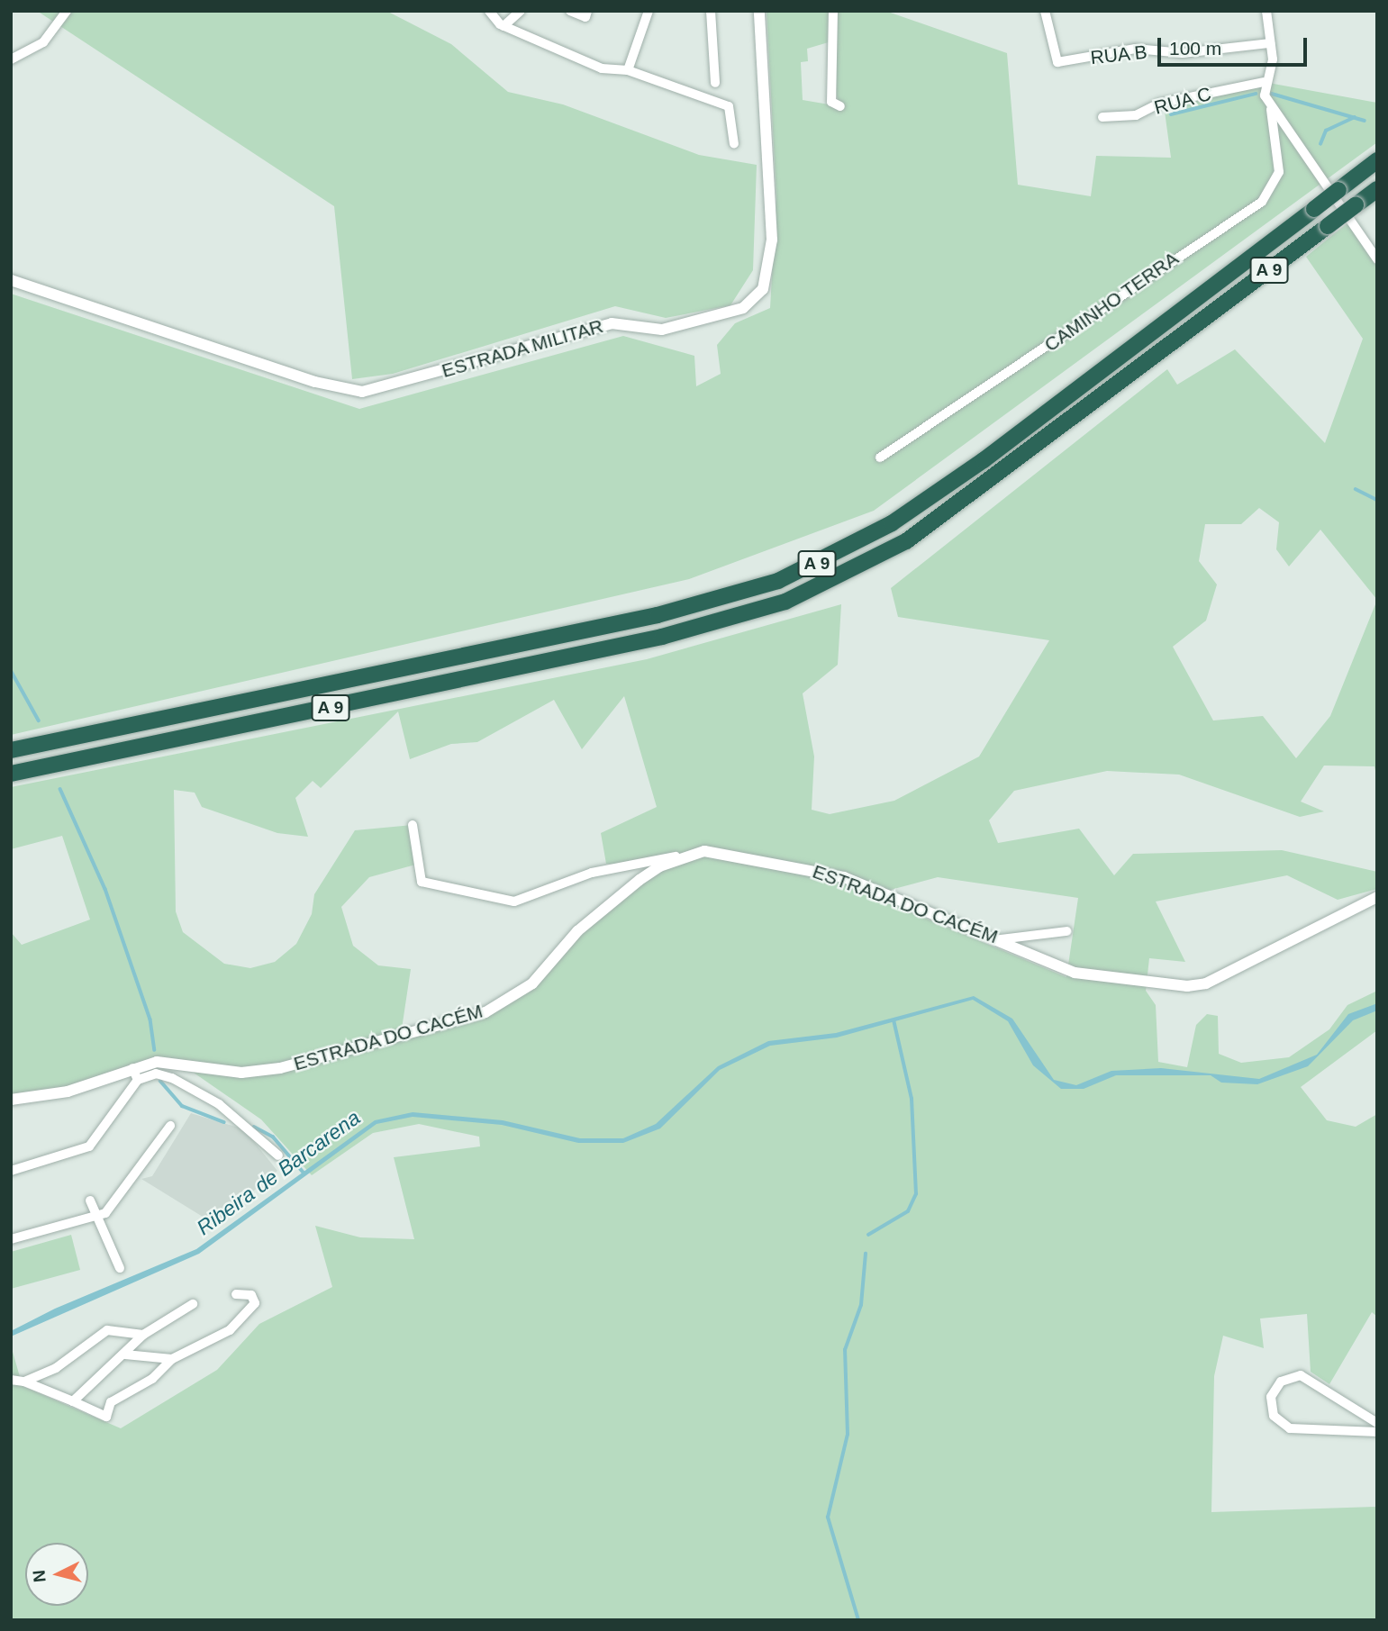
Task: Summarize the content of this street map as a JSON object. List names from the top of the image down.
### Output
{
  "streets": {
    "highway": ["A 9"],
    "street": [
      "RUA B",
      "RUA C",
      "CAMINHO TERRA",
      "ESTRADA MILITAR",
      "ESTRADA DO CACÉM"
    ]
  },
  "water": ["Ribeira de Barcarena"],
  "scale_bar": "100 m",
  "north": "left"
}
